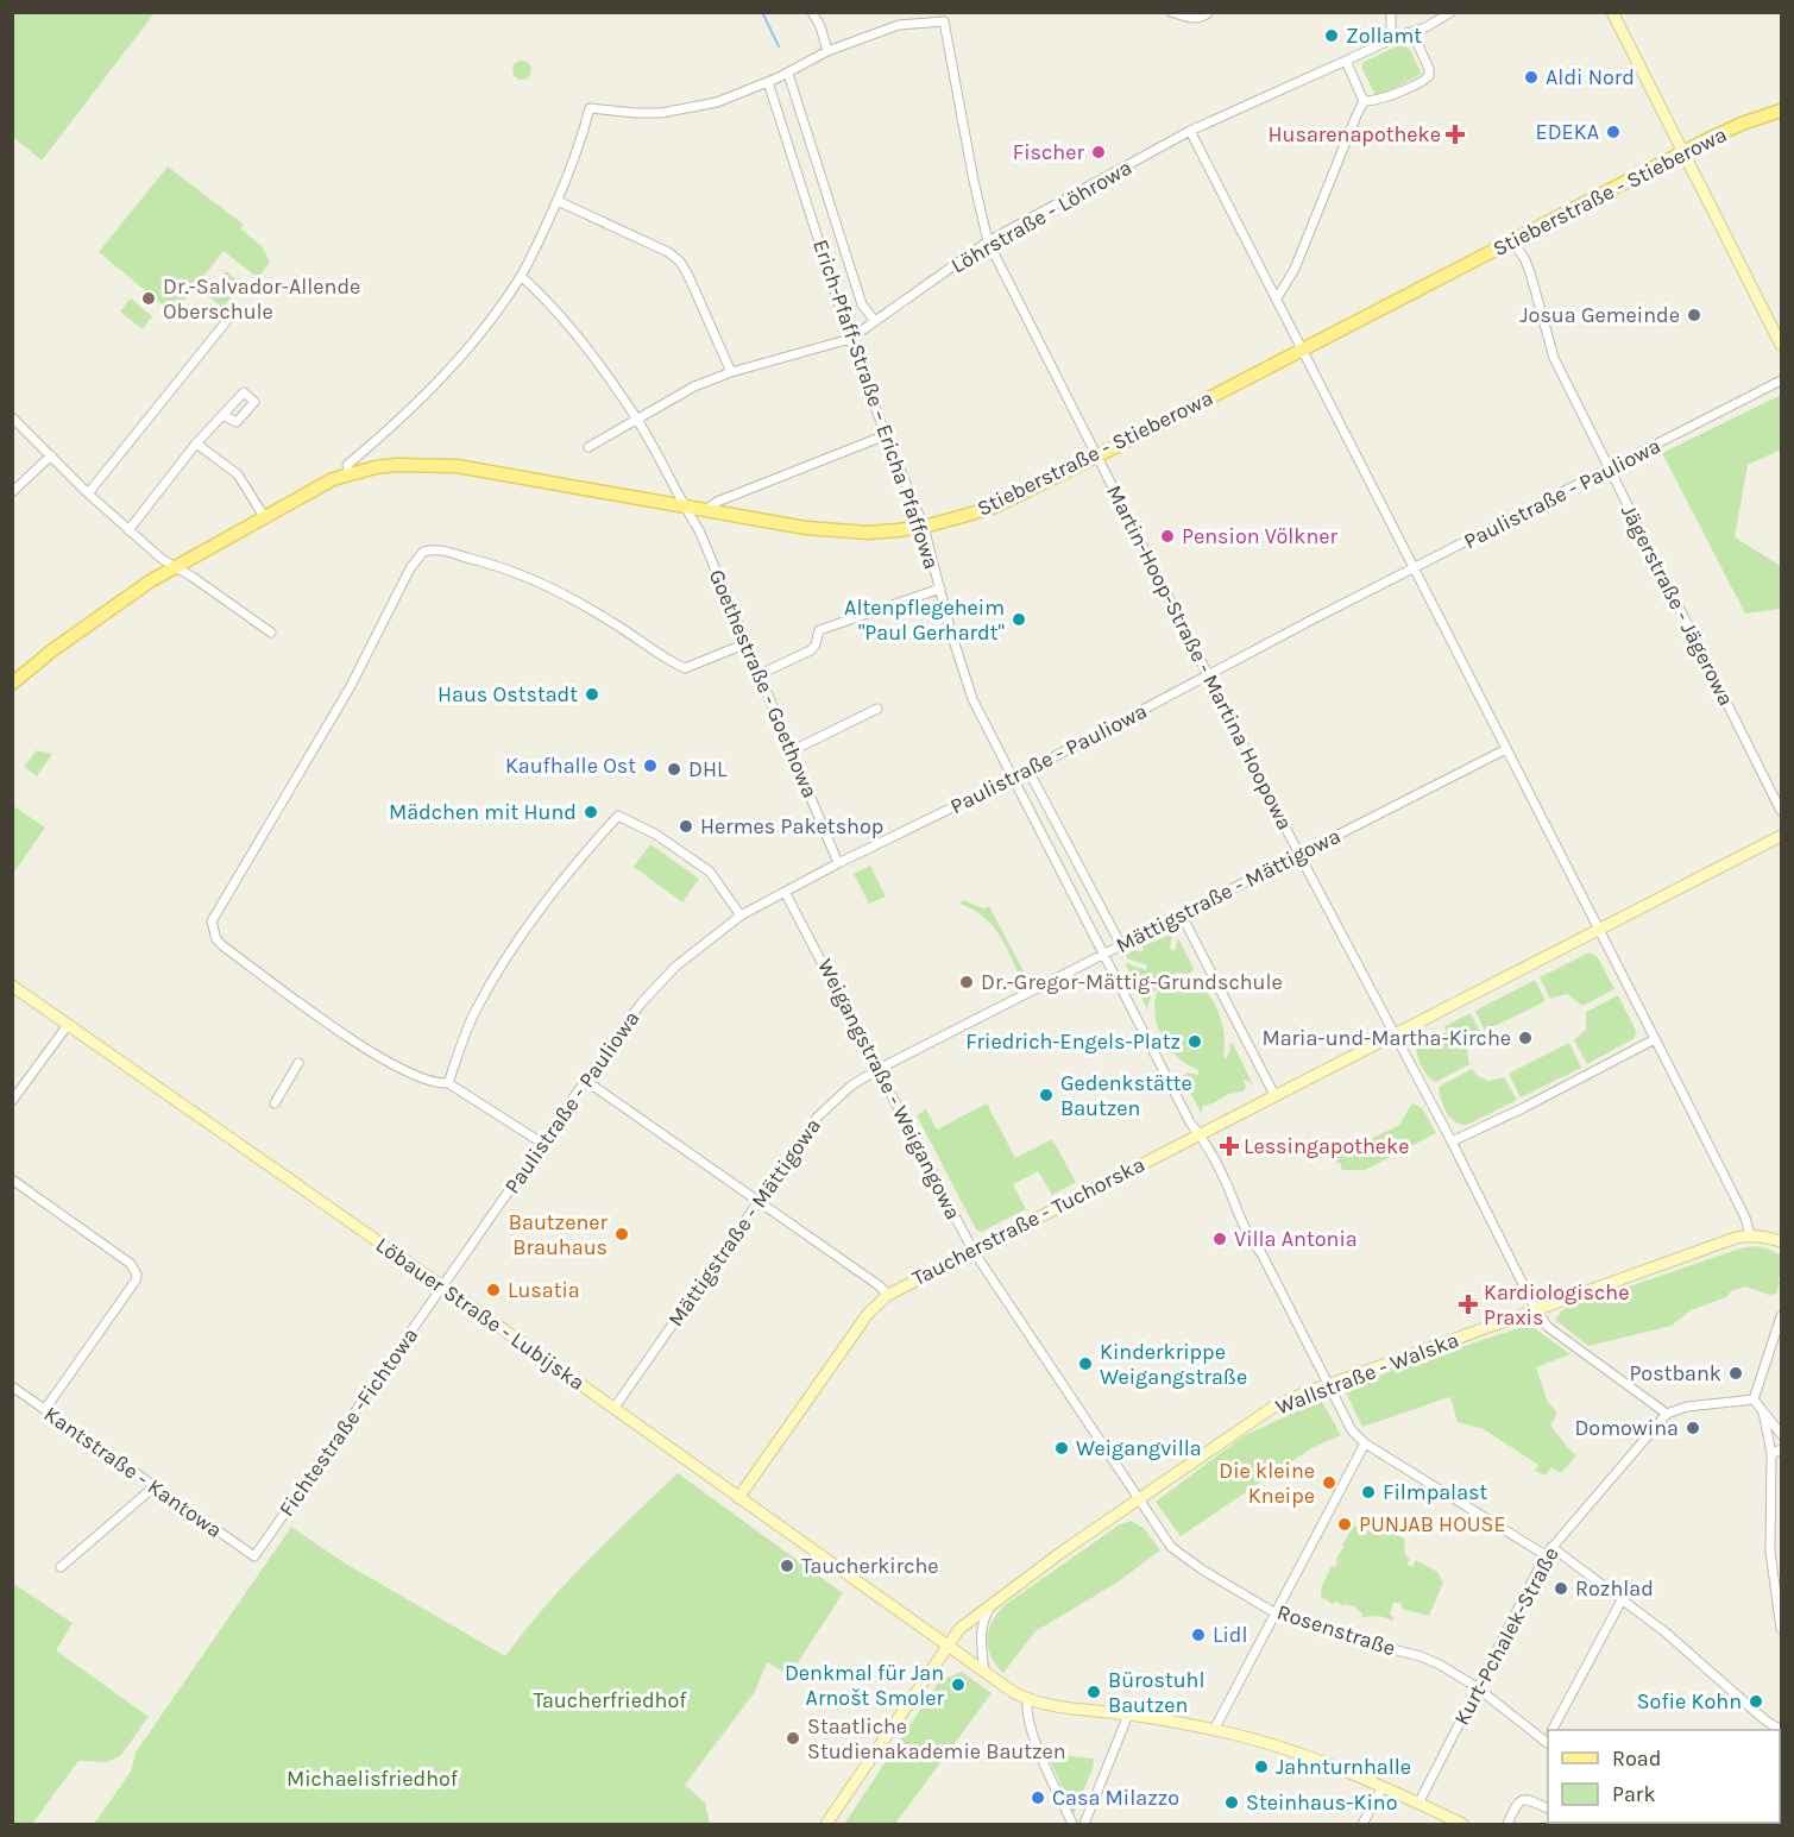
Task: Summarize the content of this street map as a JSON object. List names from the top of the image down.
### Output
{
  "streets": {
    "main road": ["Stieberstraße - Stieberowa"],
    "street": [
      "Löhrstraße - Löhrowa",
      "Erich-Pfaff-Straße – Ericha Pfaffowa",
      "Paulistraße - Pauliowa",
      "Jägerstraße - Jägerowa",
      "Martin-Hoop-Straße - Martina Hoopowa",
      "Goethestraße - Goethowa",
      "Mättigstraße - Mättigowa",
      "Weigangstraße - Weigangowa",
      "Taucherstraße - Tuchorska",
      "Löbauer Straße - Lubijska",
      "Wallstraße - Walska",
      "Fichtestraße -Fichtowa",
      "Kantstraße - Kantowa",
      "Rosenstraße",
      "Kurt-Pchalek-Straße"
    ]
  },
  "crossings": [
    ["Stieberstraße - Stieberowa", "Erich-Pfaff-Straße – Ericha Pfaffowa"],
    ["Stieberstraße - Stieberowa", "Jägerstraße - Jägerowa"],
    ["Stieberstraße - Stieberowa", "Martin-Hoop-Straße - Martina Hoopowa"],
    ["Stieberstraße - Stieberowa", "Goethestraße - Goethowa"],
    ["Löhrstraße - Löhrowa", "Erich-Pfaff-Straße – Ericha Pfaffowa"],
    ["Löhrstraße - Löhrowa", "Martin-Hoop-Straße - Martina Hoopowa"],
    ["Löhrstraße - Löhrowa", "Goethestraße - Goethowa"],
    ["Erich-Pfaff-Straße – Ericha Pfaffowa", "Paulistraße - Pauliowa"],
    ["Erich-Pfaff-Straße – Ericha Pfaffowa", "Mättigstraße - Mättigowa"],
    ["Erich-Pfaff-Straße – Ericha Pfaffowa", "Taucherstraße - Tuchorska"],
    ["Erich-Pfaff-Straße – Ericha Pfaffowa", "Wallstraße - Walska"],
    ["Paulistraße - Pauliowa", "Jägerstraße - Jägerowa"],
    ["Paulistraße - Pauliowa", "Martin-Hoop-Straße - Martina Hoopowa"],
    ["Paulistraße - Pauliowa", "Goethestraße - Goethowa"],
    ["Paulistraße - Pauliowa", "Weigangstraße - Weigangowa"],
    ["Paulistraße - Pauliowa", "Löbauer Straße - Lubijska"],
    ["Paulistraße - Pauliowa", "Fichtestraße -Fichtowa"],
    ["Martin-Hoop-Straße - Martina Hoopowa", "Mättigstraße - Mättigowa"],
    ["Martin-Hoop-Straße - Martina Hoopowa", "Taucherstraße - Tuchorska"],
    ["Martin-Hoop-Straße - Martina Hoopowa", "Wallstraße - Walska"],
    ["Martin-Hoop-Straße - Martina Hoopowa", "Kurt-Pchalek-Straße"],
    ["Mättigstraße - Mättigowa", "Weigangstraße - Weigangowa"],
    ["Mättigstraße - Mättigowa", "Löbauer Straße - Lubijska"],
    ["Weigangstraße - Weigangowa", "Taucherstraße - Tuchorska"],
    ["Weigangstraße - Weigangowa", "Wallstraße - Walska"],
    ["Weigangstraße - Weigangowa", "Rosenstraße"],
    ["Taucherstraße - Tuchorska", "Löbauer Straße - Lubijska"],
    ["Löbauer Straße - Lubijska", "Wallstraße - Walska"],
    ["Löbauer Straße - Lubijska", "Fichtestraße -Fichtowa"],
    ["Wallstraße - Walska", "Rosenstraße"],
    ["Fichtestraße -Fichtowa", "Kantstraße - Kantowa"],
    ["Rosenstraße", "Kurt-Pchalek-Straße"]
  ],
  "parks": ["Taucherfriedhof", "Michaelisfriedhof"],
  "places": {
    "other": [
      "Zollamt",
      "Aldi Nord",
      "EDEKA",
      "Fischer",
      "Dr.-Salvador-Allende Oberschule",
      "Josua Gemeinde",
      "Pension Völkner",
      "Altenpflegeheim \"Paul Gerhardt\"",
      "Haus Oststadt",
      "Kaufhalle Ost",
      "DHL",
      "Mädchen mit Hund",
      "Hermes Paketshop",
      "Dr.-Gregor-Mättig-Grundschule",
      "Maria-und-Martha-Kirche",
      "Friedrich-Engels-Platz",
      "Gedenkstätte Bautzen",
      "Bautzener Brauhaus",
      "Villa Antonia",
      "Lusatia",
      "Kinderkrippe Weigangstraße",
      "Postbank",
      "Domowina",
      "Weigangvilla",
      "Die kleine Kneipe",
      "Filmpalast",
      "PUNJAB HOUSE",
      "Taucherkirche",
      "Rozhlad",
      "Lidl",
      "Denkmal für Jan Arnošt Smoler",
      "Bürostuhl Bautzen",
      "Sofie Kohn",
      "Staatliche Studienakademie Bautzen",
      "Jahnturnhalle",
      "Casa Milazzo",
      "Steinhaus-Kino"
    ],
    "health": ["Husarenapotheke", "Lessingapotheke", "Kardiologische Praxis"]
  },
  "legend": ["Road", "Park"]
}
